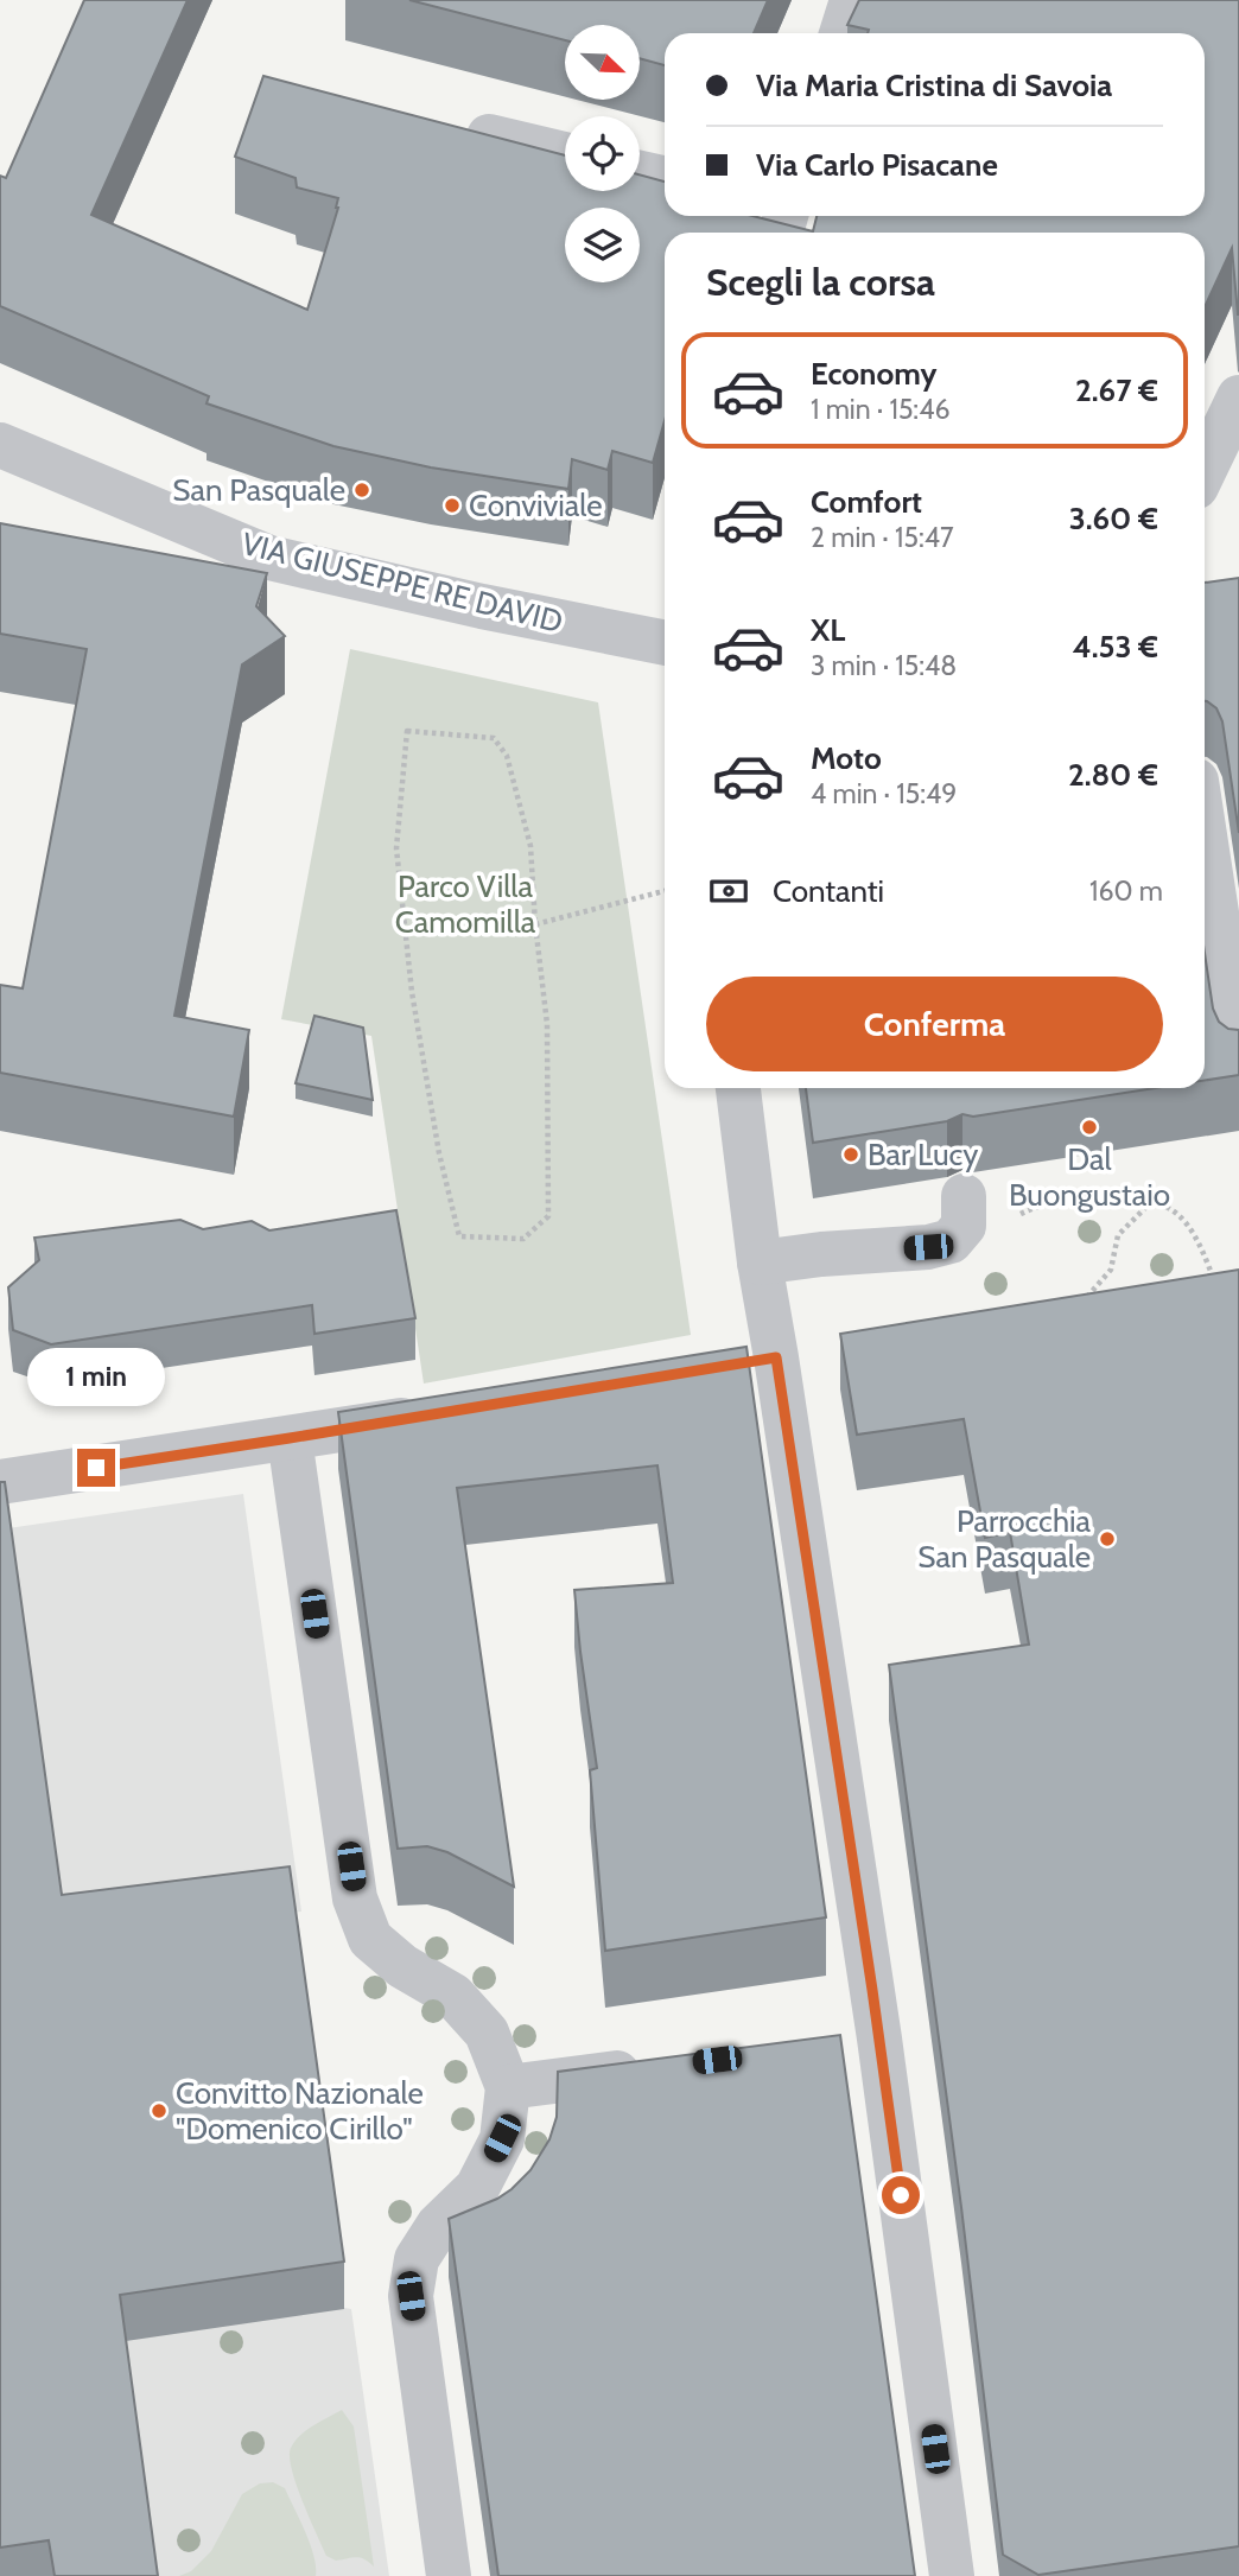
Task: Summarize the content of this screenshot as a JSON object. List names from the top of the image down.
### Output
{
  "streets": {
    "street": ["VIA GIUSEPPE RE DAVID"]
  },
  "parks": ["Parco Villa Camomilla"],
  "places": [
    "San Pasquale",
    "Conviviale",
    "Dal Buongustaio",
    "Bar Lucy",
    "Parrocchia San Pasquale",
    "Convitto Nazionale \"Domenico Cirillo\""
  ],
  "north": "bottom right",
  "page": {
    "banner": ["Via Maria Cristina di Savoia", "Via Carlo Pisacane"],
    "heading": "Scegli la corsa",
    "list": [
      {
        "name": "Economy",
        "note": "1 min · 15:46",
        "value": "2.67 €"
      },
      {
        "name": "Comfort",
        "note": "2 min · 15:47",
        "value": "3.60 €"
      },
      {
        "name": "XL",
        "note": "3 min · 15:48",
        "value": "4.53 €"
      },
      {
        "name": "Moto",
        "note": "4 min · 15:49",
        "value": "2.80 €"
      }
    ],
    "pay": ["Contanti", "160 m"],
    "buttons": "Conferma",
    "bubble": "1 min"
  }
}
